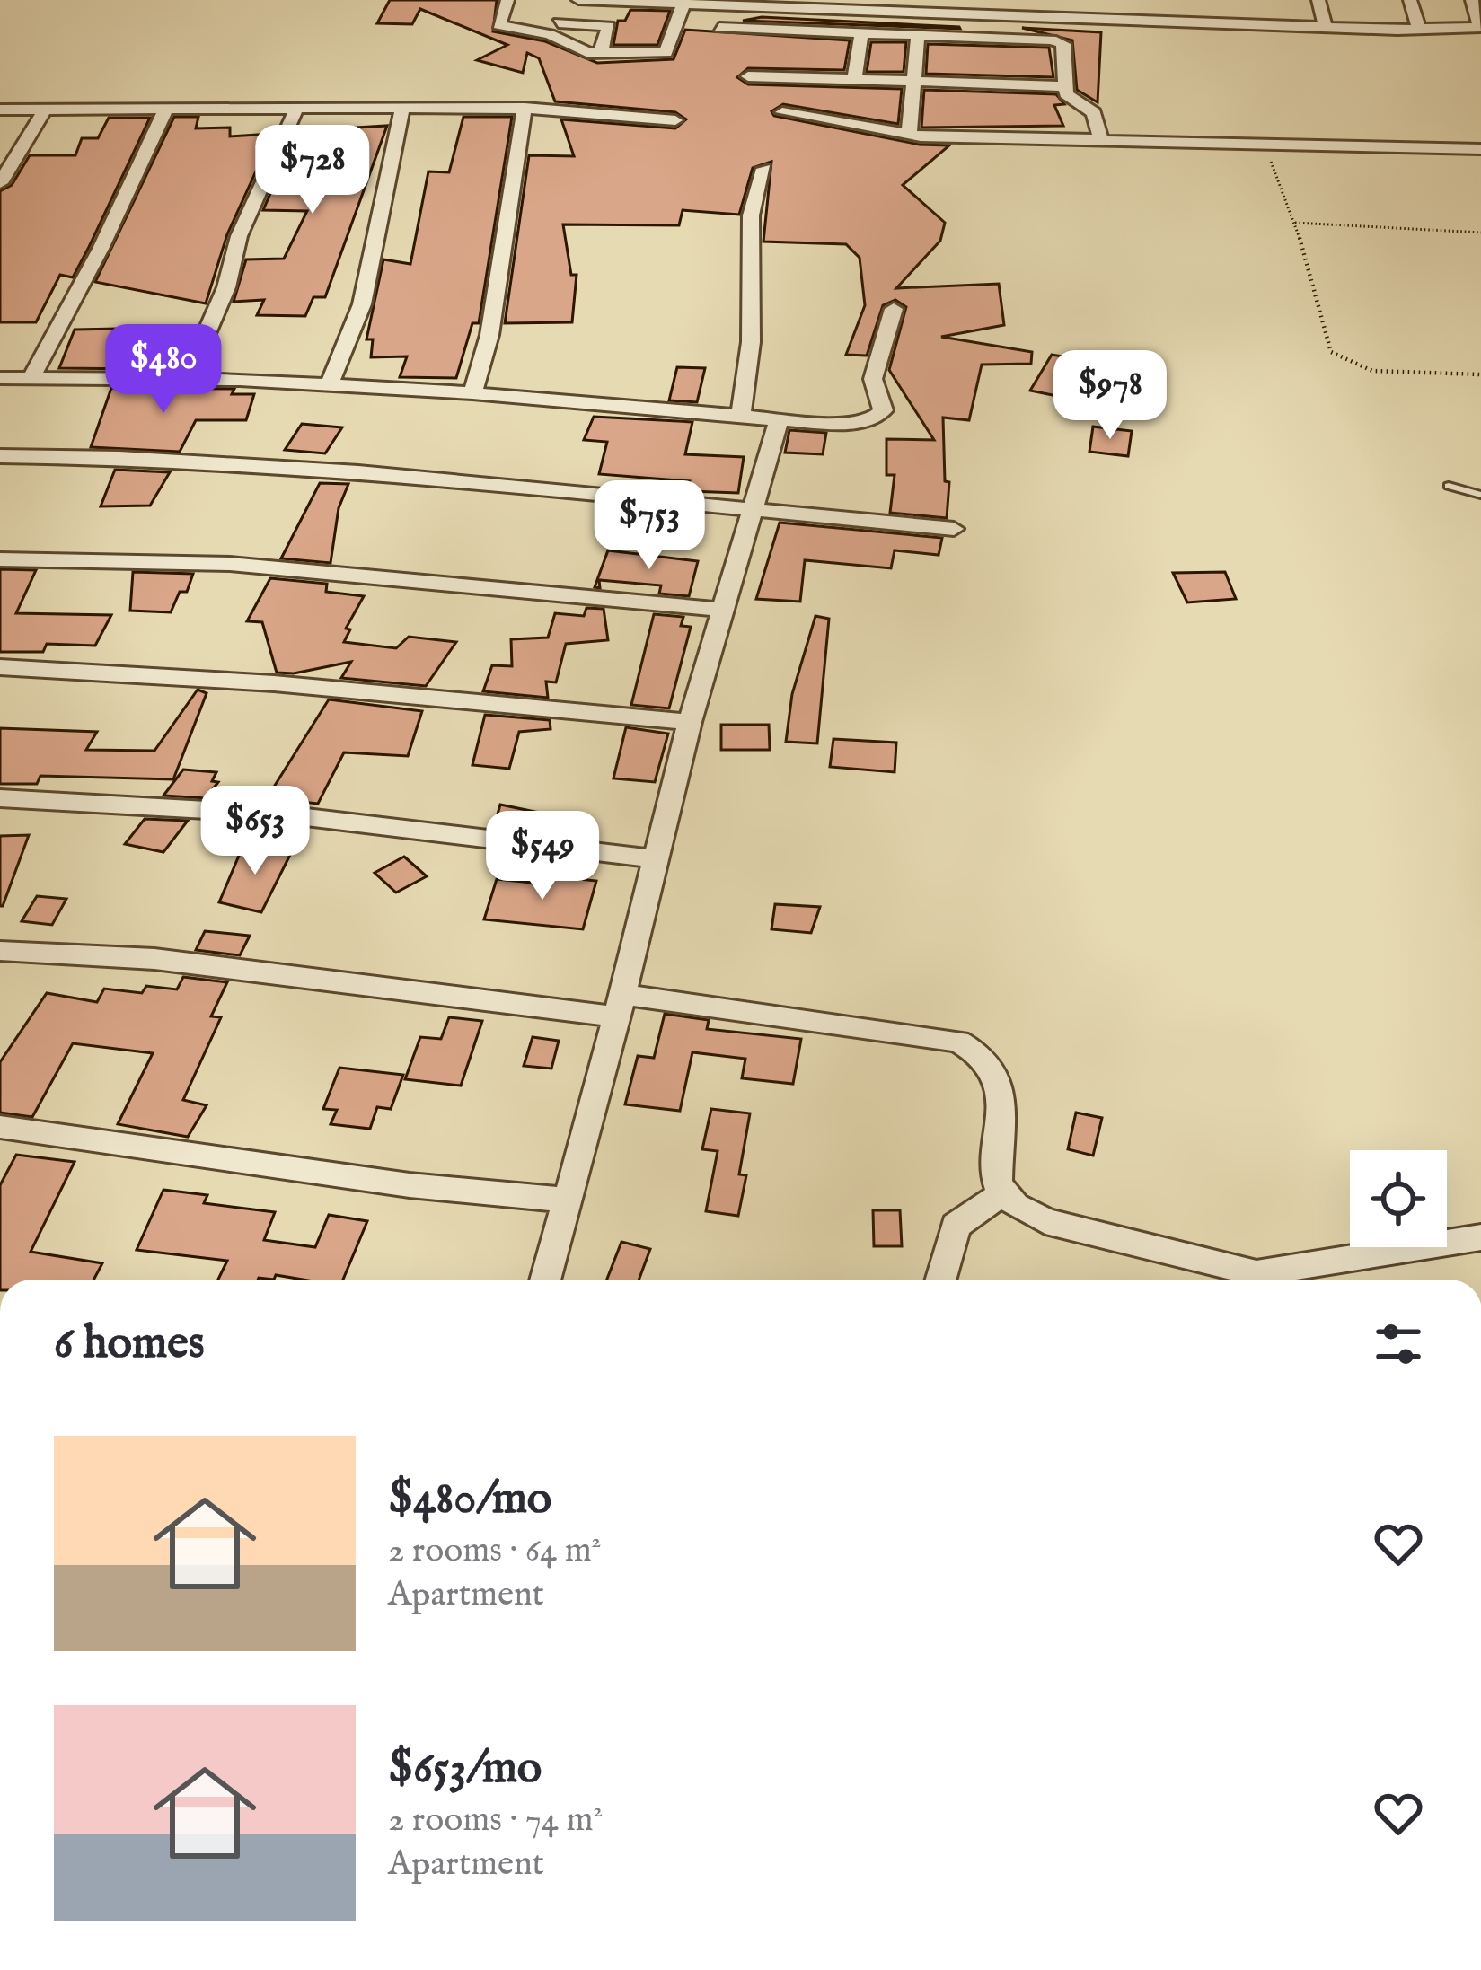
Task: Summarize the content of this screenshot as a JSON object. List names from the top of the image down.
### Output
{
  "page": {
    "price": [
      "$728",
      "$480",
      "$978",
      "$753",
      "$653",
      "$549"
    ],
    "heading": "6 homes",
    "list": [
      {
        "name": "$480/mo",
        "note": "2 rooms · 64 m² · Apartment"
      },
      {
        "name": "$653/mo",
        "note": "2 rooms · 74 m² · Apartment"
      }
    ]
  }
}
